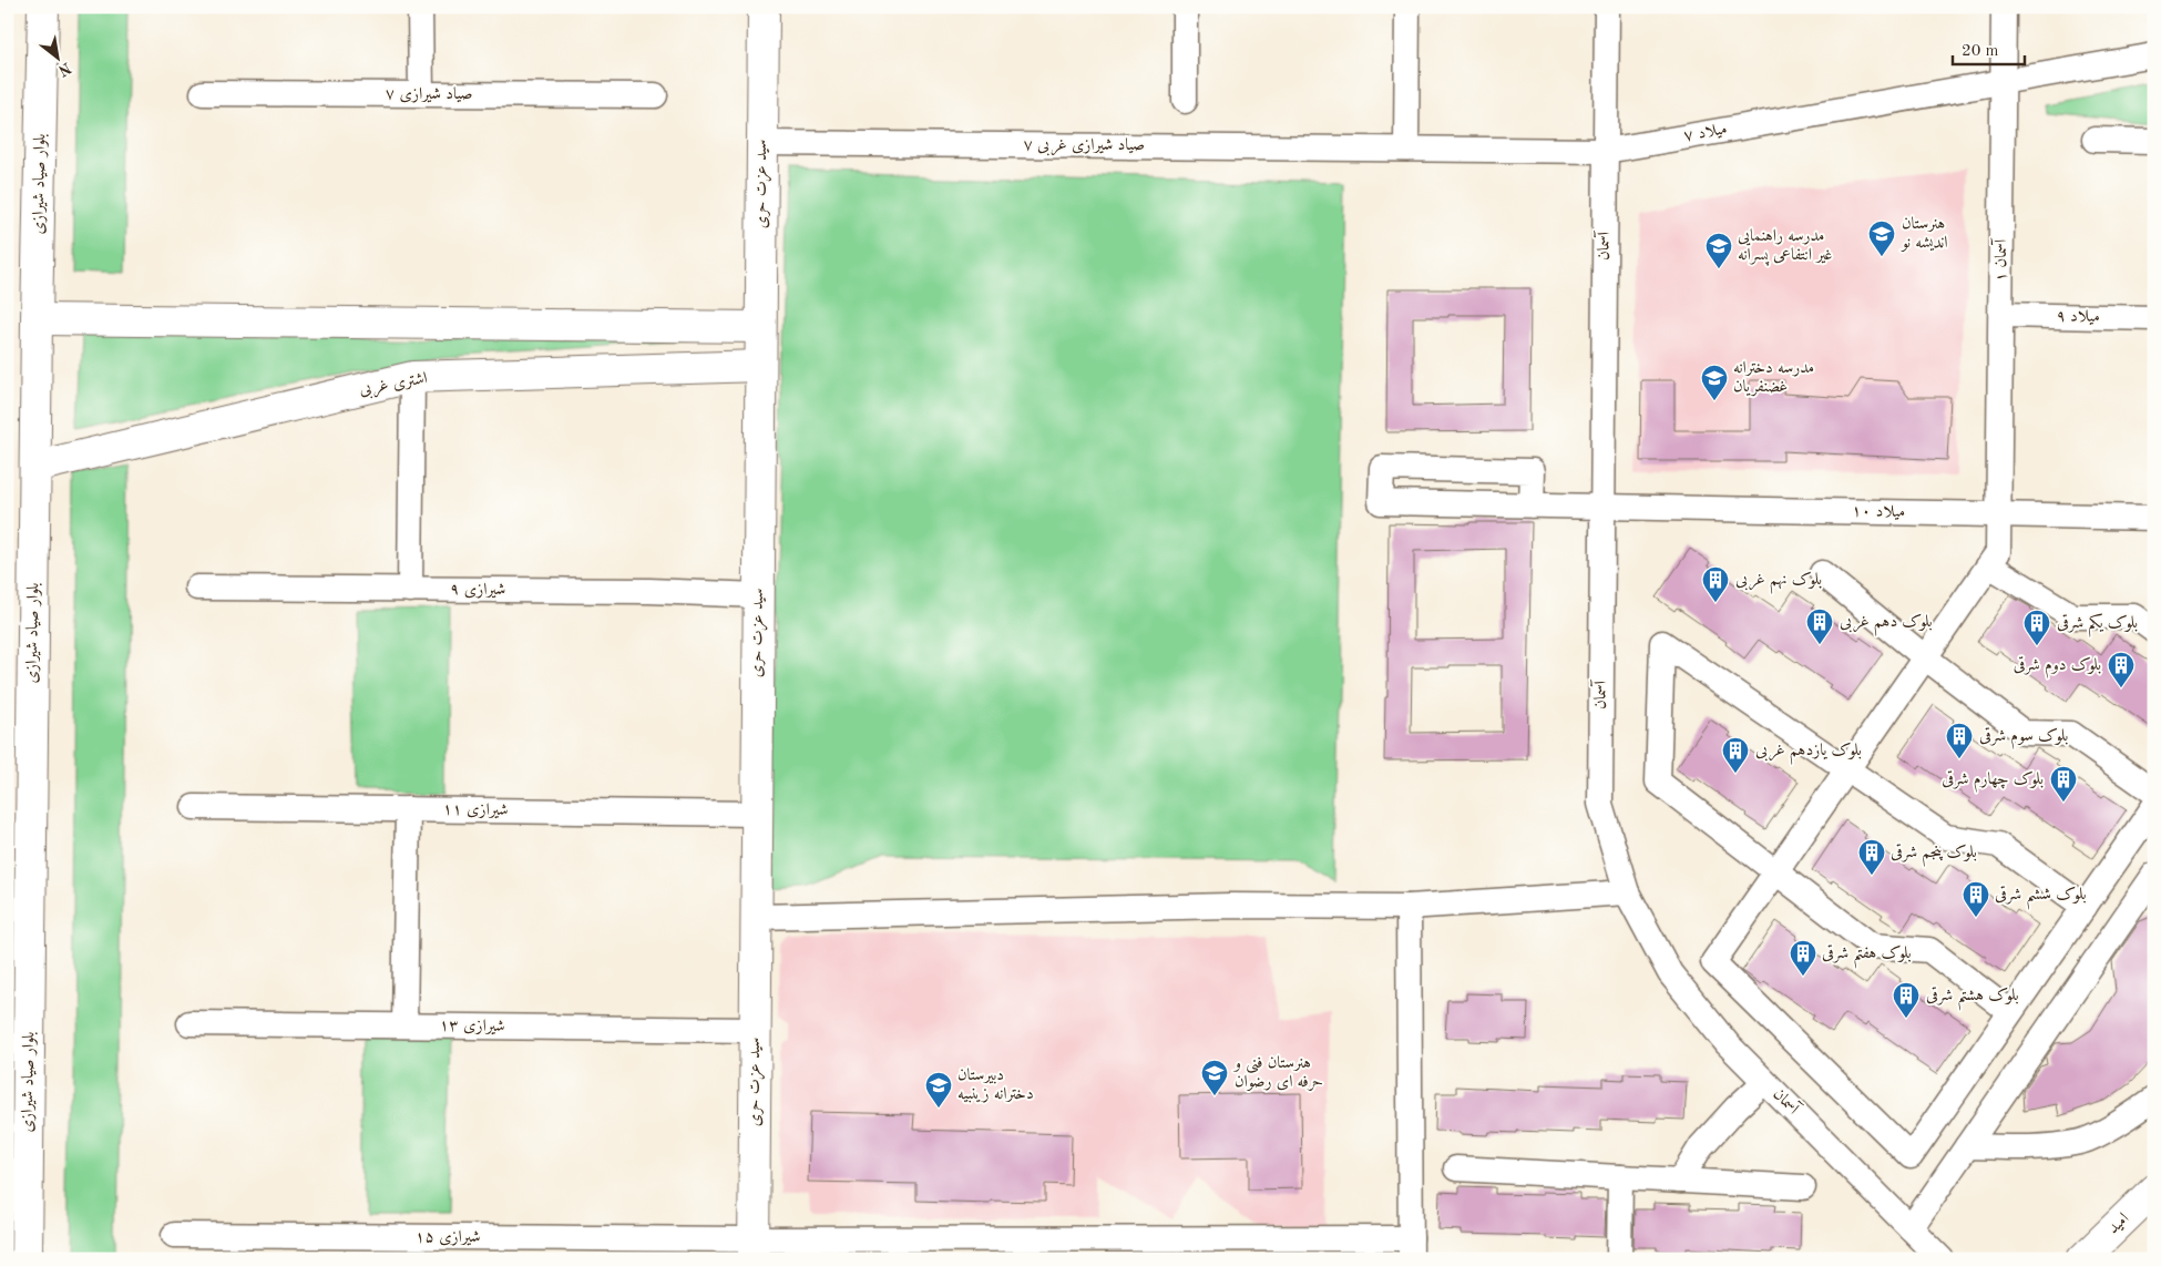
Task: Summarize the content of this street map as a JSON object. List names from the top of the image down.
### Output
{
  "streets": {
    "street": [
      "صیاد شیرازی ۷",
      "میلاد ۷",
      "صیاد شیرازی غربی ۷",
      "بلوار صیاد شیرازی",
      "سید عزت حری",
      "آسمان",
      "آسمان ۱",
      "میلاد ۹",
      "اشتری غربی",
      "میلاد ۱۰",
      "شیرازی ۹",
      "شیرازی ۱۱",
      "شیرازی ۱۳",
      "امید",
      "شیرازی ۱۵"
    ]
  },
  "crossings": [
    ["میلاد ۷", "صیاد شیرازی غربی ۷"],
    ["میلاد ۷", "آسمان"],
    ["میلاد ۷", "آسمان ۱"],
    ["صیاد شیرازی غربی ۷", "سید عزت حری"],
    ["بلوار صیاد شیرازی", "اشتری غربی"],
    ["سید عزت حری", "اشتری غربی"],
    ["سید عزت حری", "شیرازی ۹"],
    ["سید عزت حری", "شیرازی ۱۱"],
    ["سید عزت حری", "شیرازی ۱۳"],
    ["سید عزت حری", "شیرازی ۱۵"],
    ["آسمان", "میلاد ۱۰"],
    ["آسمان ۱", "میلاد ۹"],
    ["آسمان ۱", "میلاد ۱۰"]
  ],
  "places": {
    "school or university": [
      "هنرستان اندیشه نو",
      "مدرسه راهنمایی غیر انتفاعی پسرانه",
      "مدرسه دخترانه غضنفریان",
      "هنرستان فنی و حرفه ای رضوان",
      "دبیرستان دخترانه زینبیه"
    ],
    "building": [
      "بلوک نهم غربی",
      "بلوک دهم غربی",
      "بلوک یکم شرقی",
      "بلوک دوم شرقی",
      "بلوک سوم شرقی",
      "بلوک یازدهم غربی",
      "بلوک چهارم شرقی",
      "بلوک پنجم شرقی",
      "بلوک ششم شرقی",
      "بلوک هفتم شرقی",
      "بلوک هشتم شرقی"
    ]
  },
  "scale_bar": "20 m",
  "north": "bottom right"
}
